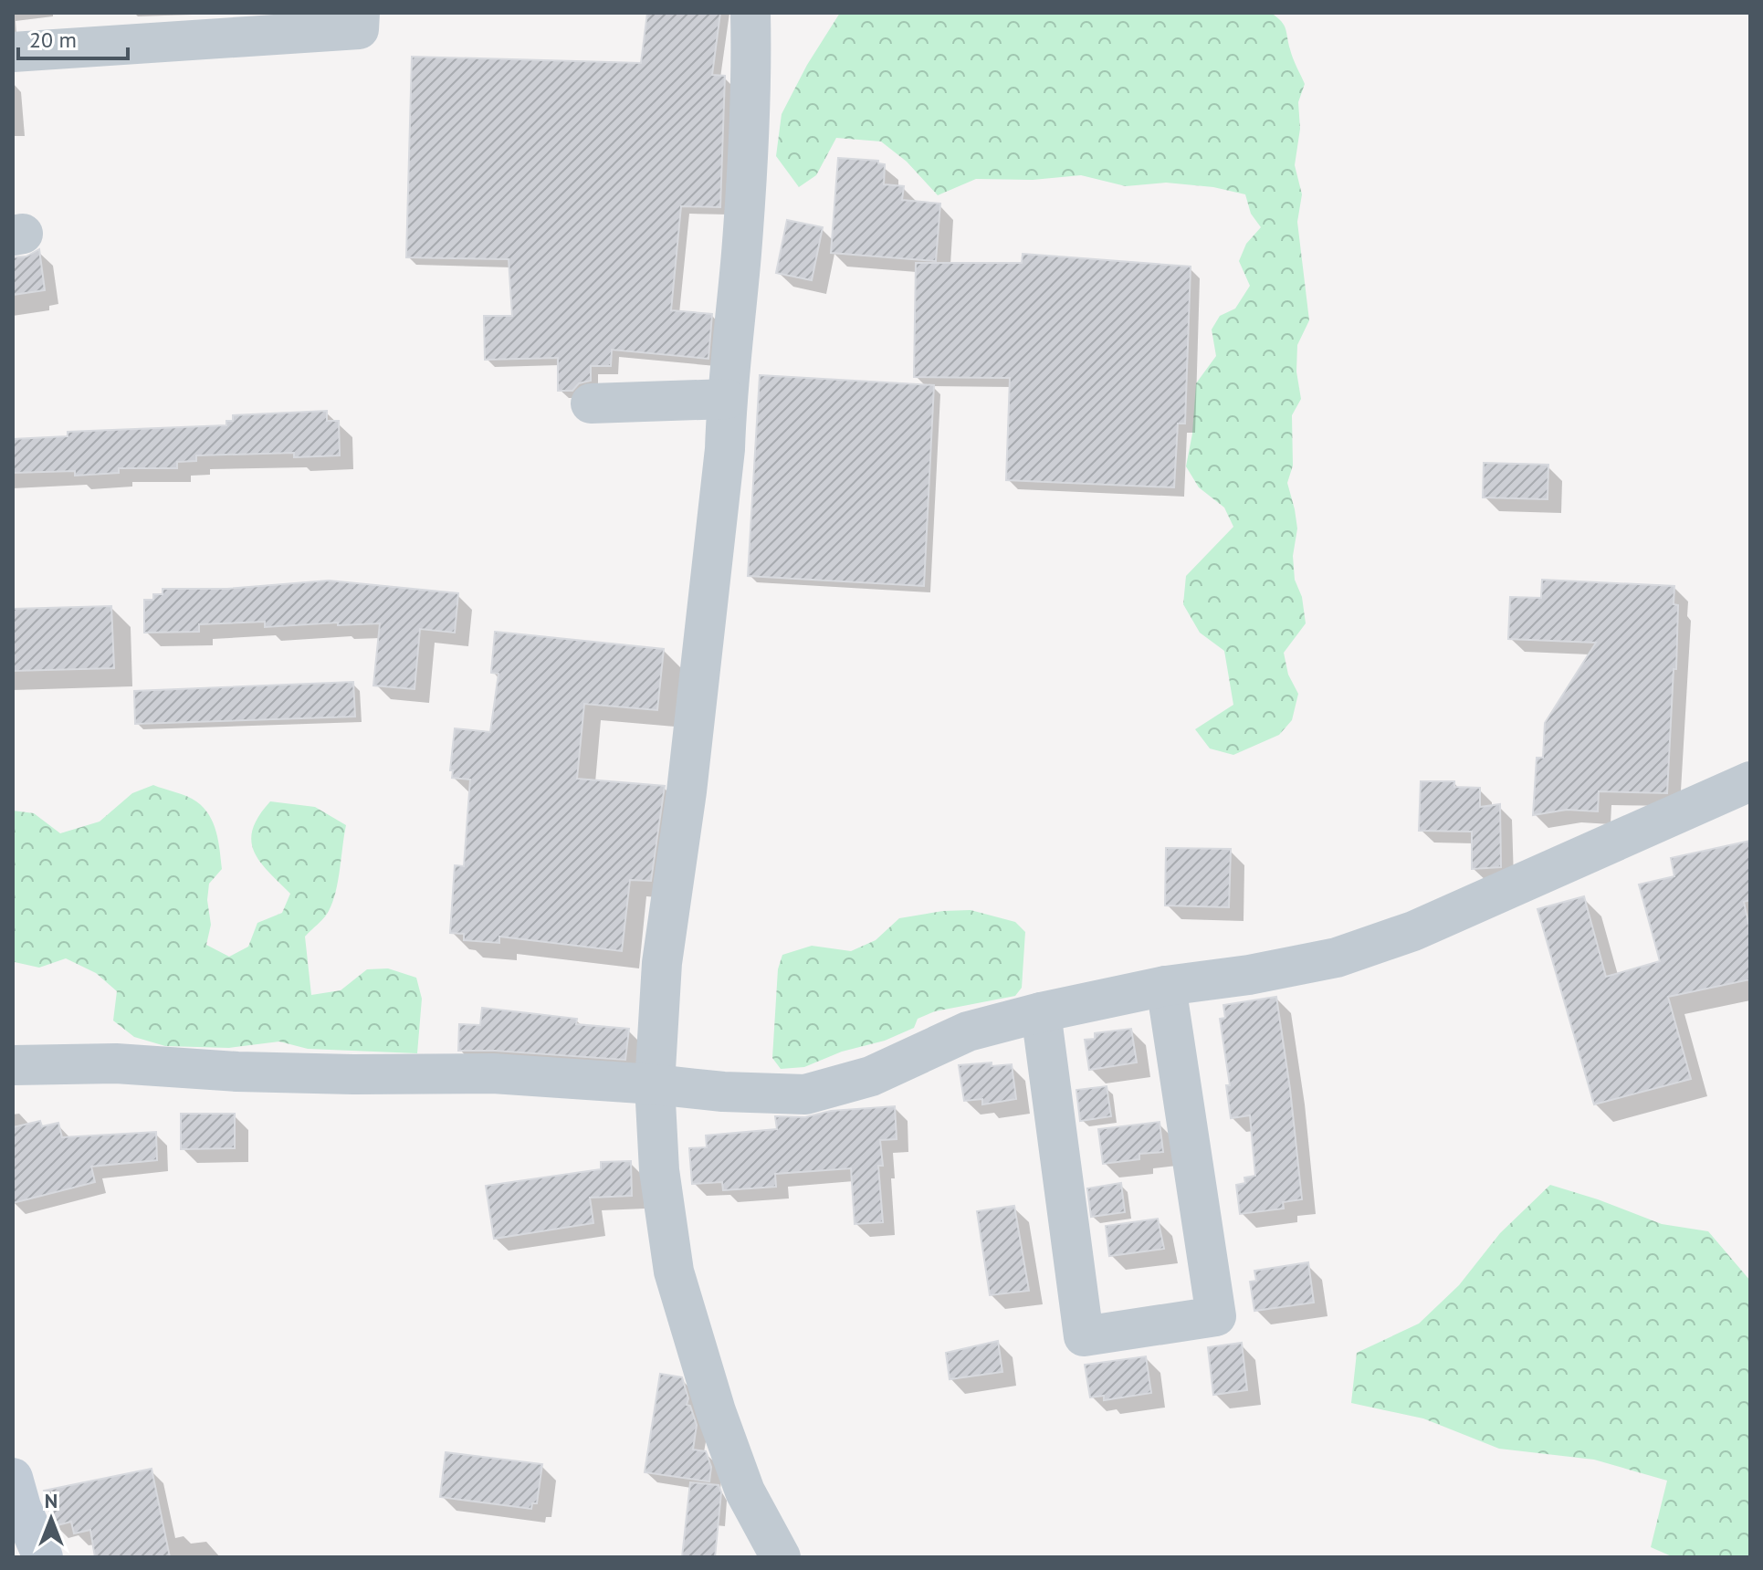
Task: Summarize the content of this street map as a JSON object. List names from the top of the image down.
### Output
{
  "scale_bar": "20 m",
  "north": "top"
}
